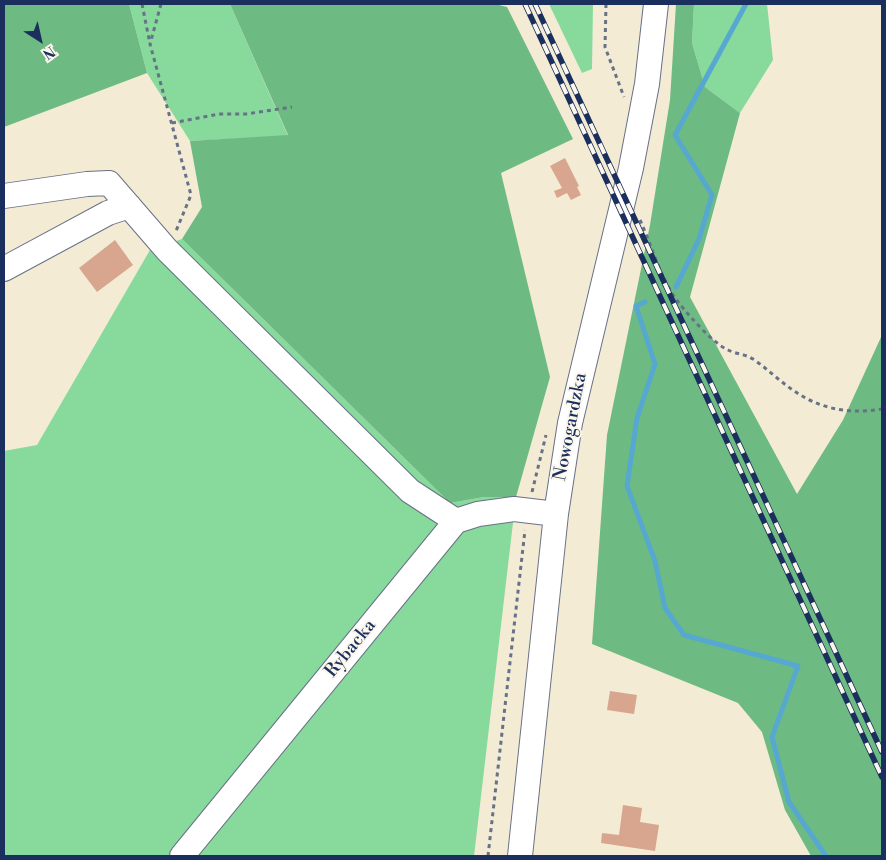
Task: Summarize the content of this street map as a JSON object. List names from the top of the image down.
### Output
{
  "streets": {
    "street": ["Nowogardzka", "Rybacka"]
  },
  "north": "bottom right"
}
